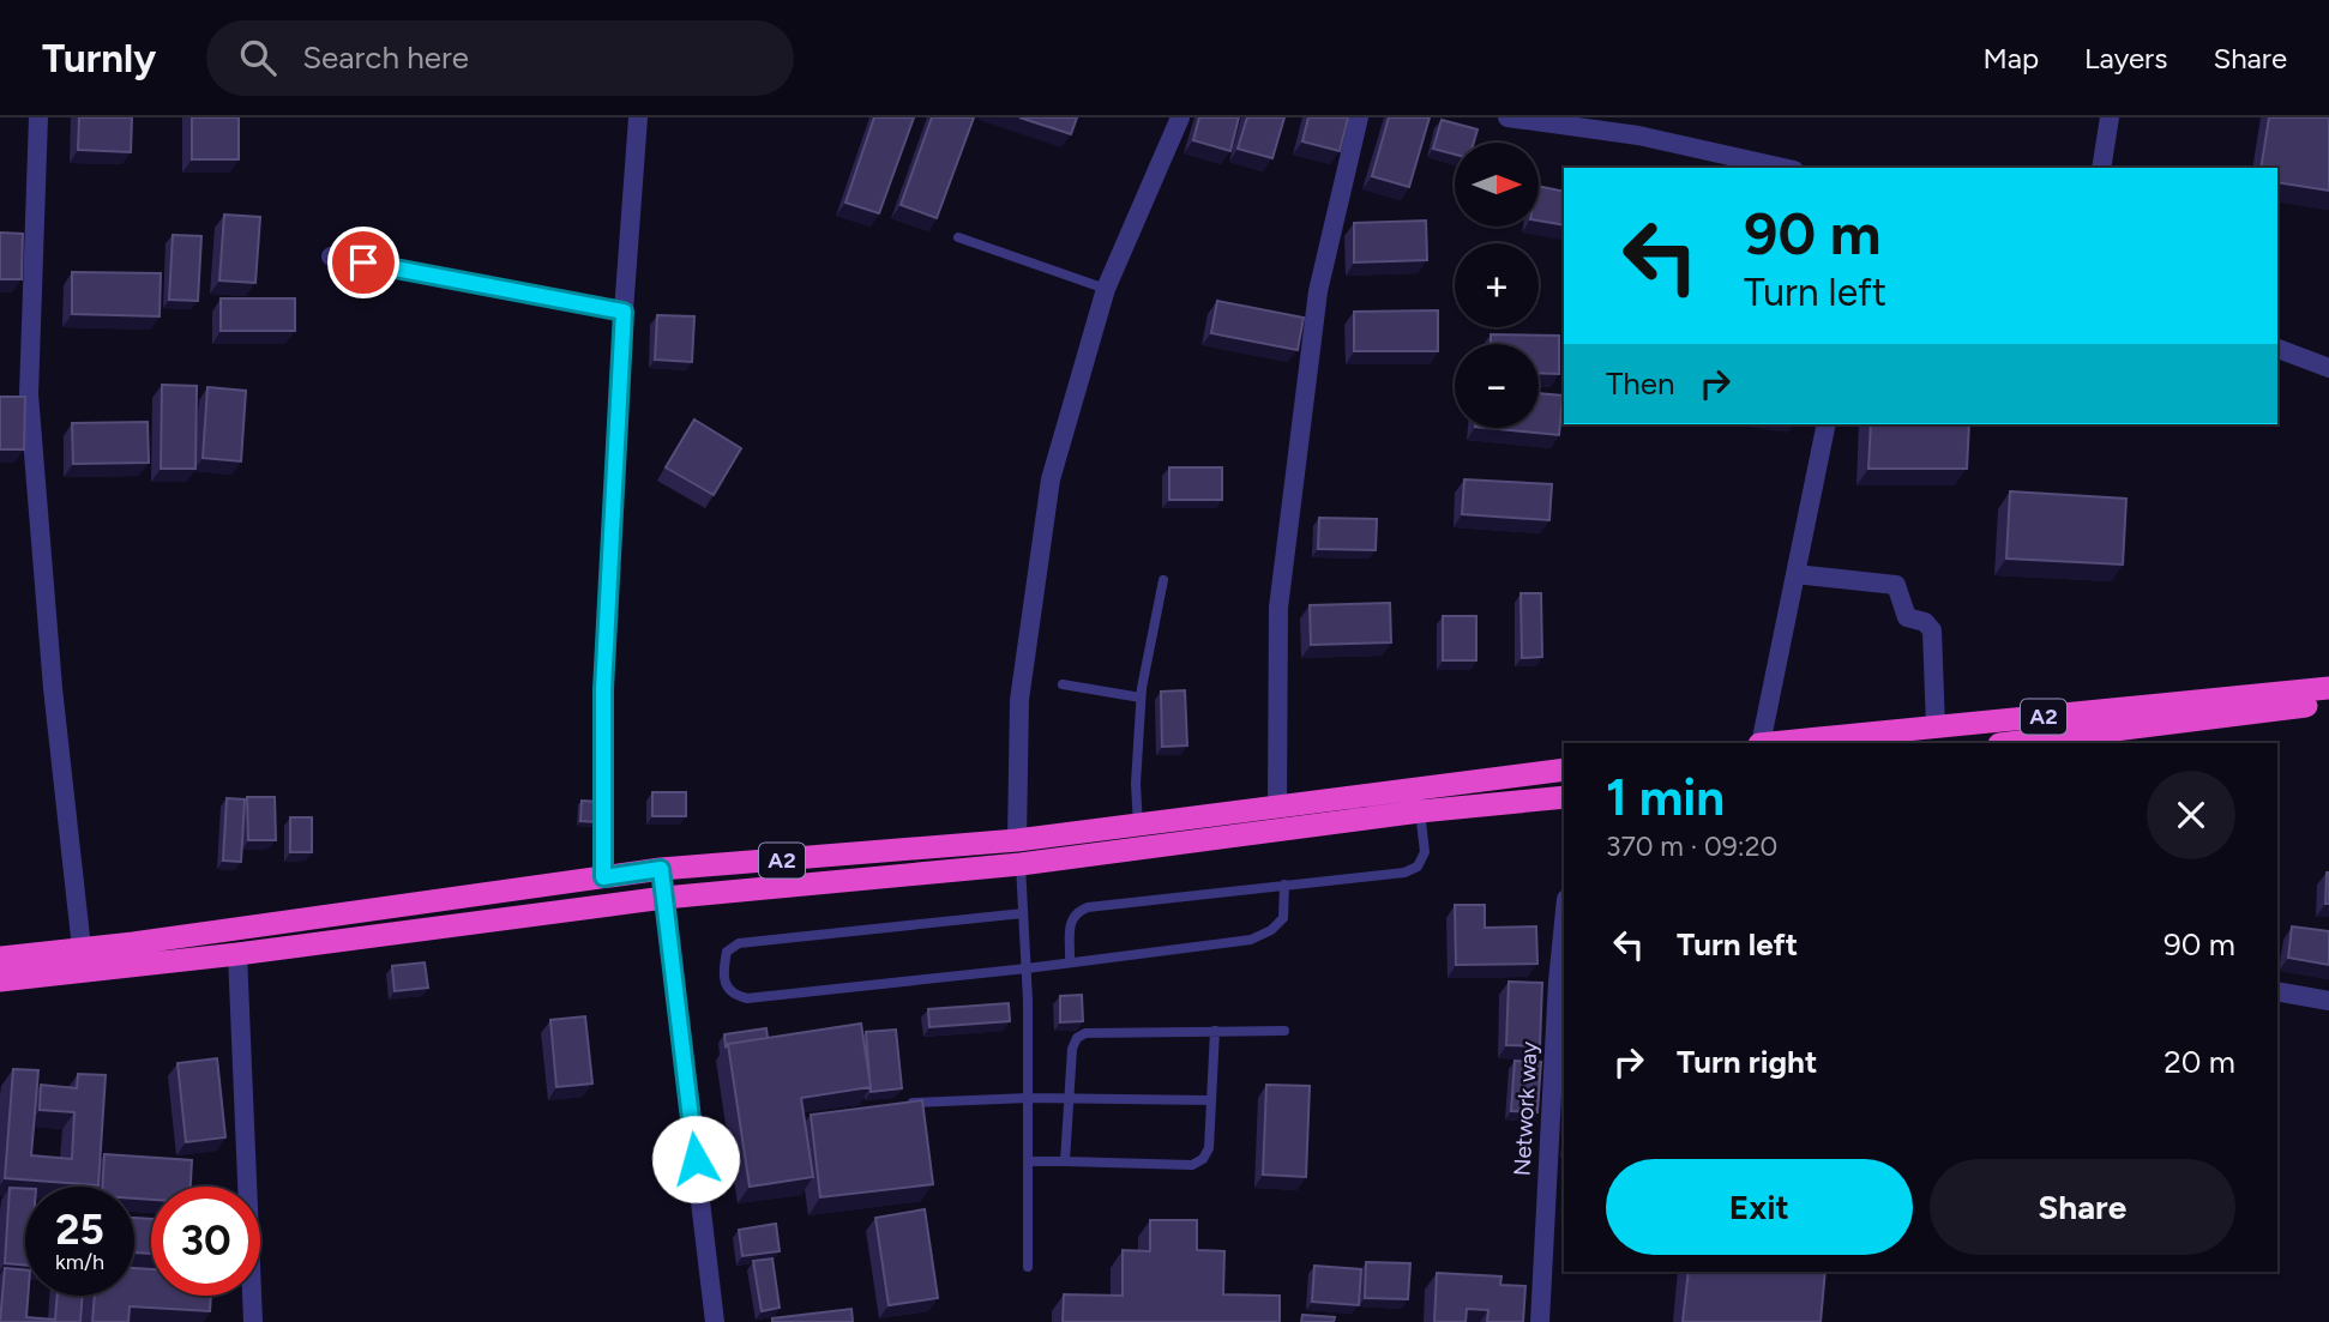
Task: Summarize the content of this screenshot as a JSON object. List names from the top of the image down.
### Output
{
  "streets": {
    "highway": ["A2"],
    "street": ["Network way"]
  },
  "north": "right",
  "page": {
    "header": "Turnly",
    "search": "Search here",
    "nav": ["Map", "Layers", "Share"],
    "map_buttons": ["+", "−"],
    "turn": ["90 m", "Turn left"],
    "then": "Then",
    "heading": ["1 min", "370 m · 09:20"],
    "list": [
      {
        "name": "Turn left",
        "value": "90 m"
      },
      {
        "name": "Turn right",
        "value": "20 m"
      }
    ],
    "buttons": ["Exit", "Share"],
    "speed": "25 km/h",
    "limit": "30"
  }
}
